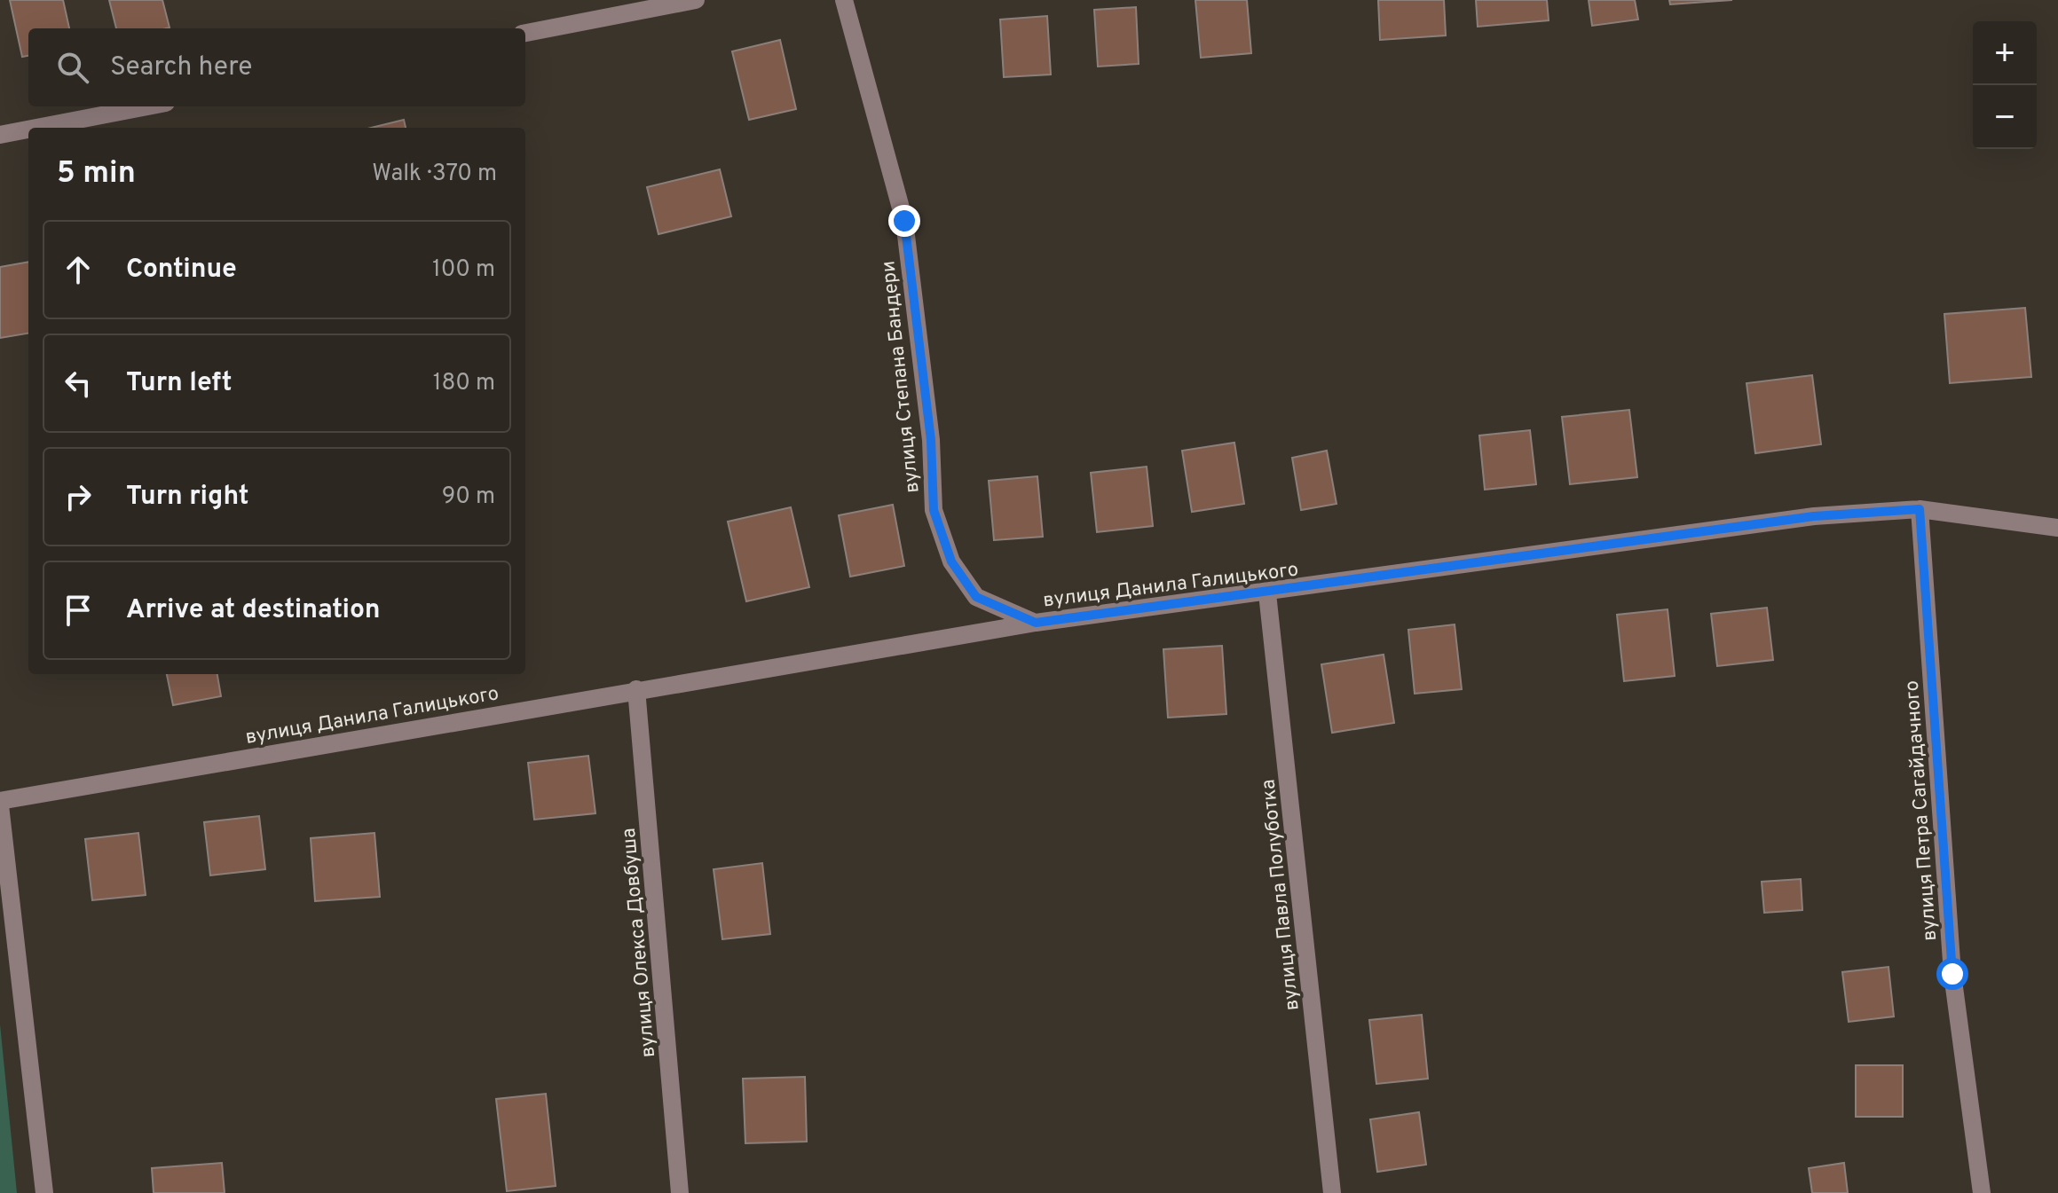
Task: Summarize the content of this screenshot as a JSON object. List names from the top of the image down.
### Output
{
  "streets": {
    "street": [
      "вулиця Степана Бандери",
      "вулиця Данила Галицького",
      "вулиця Петра Сагайдачного",
      "вулиця Павла Полуботка",
      "вулиця Олекса Довбуша"
    ]
  },
  "crossings": [
    ["вулиця Степана Бандери", "вулиця Данила Галицького"],
    ["вулиця Данила Галицького", "вулиця Петра Сагайдачного"],
    ["вулиця Данила Галицького", "вулиця Павла Полуботка"],
    ["вулиця Данила Галицького", "вулиця Олекса Довбуша"]
  ],
  "page": {
    "map_buttons": ["+", "−"],
    "search": "Search here",
    "heading": ["5 min", "Walk · 370 m"],
    "list": [
      ["Continue", "100 m"],
      ["Turn left", "180 m"],
      ["Turn right", "90 m"],
      "Arrive at destination"
    ]
  }
}
